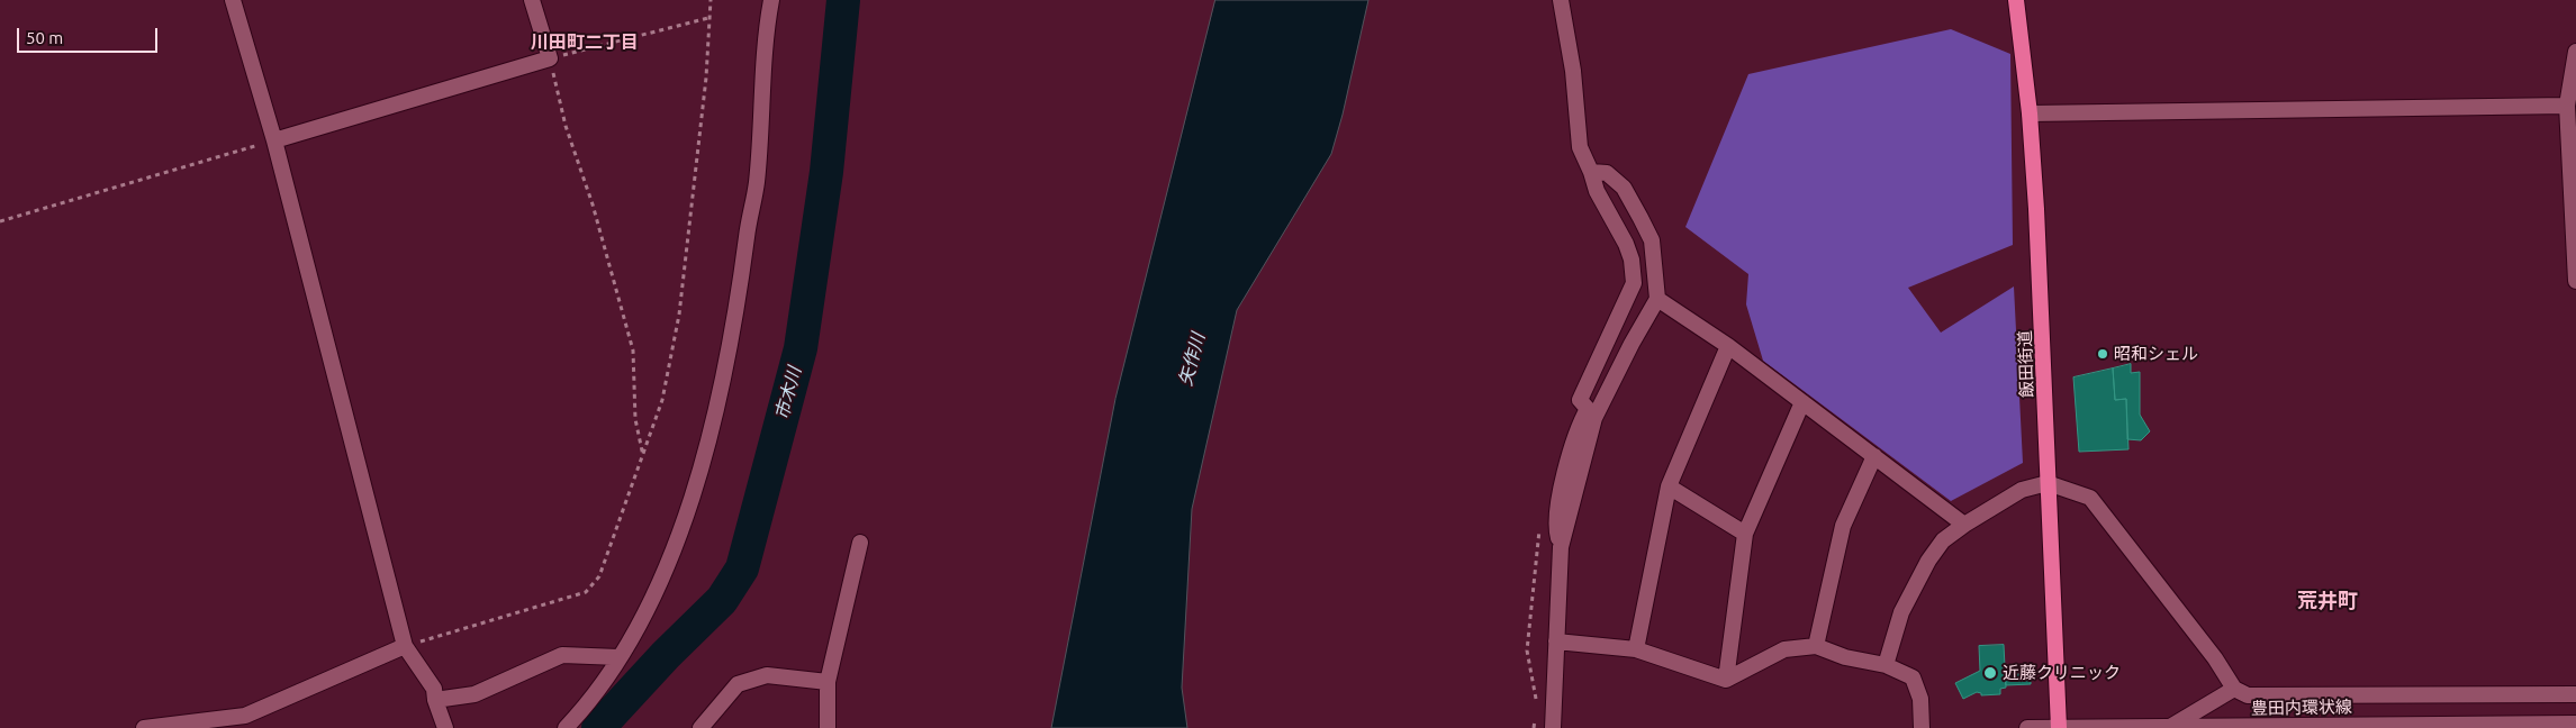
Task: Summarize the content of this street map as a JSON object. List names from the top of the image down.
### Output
{
  "streets": {
    "highway": ["飯田街道"],
    "street": ["豊田内環状線"]
  },
  "crossings": [
    ["飯田街道", "豊田内環状線"]
  ],
  "districts": ["川田町二丁目", "荒井町"],
  "water": ["矢作川", "市木川"],
  "places": ["昭和シェル", "近藤クリニック"],
  "scale_bar": "50 m"
}
